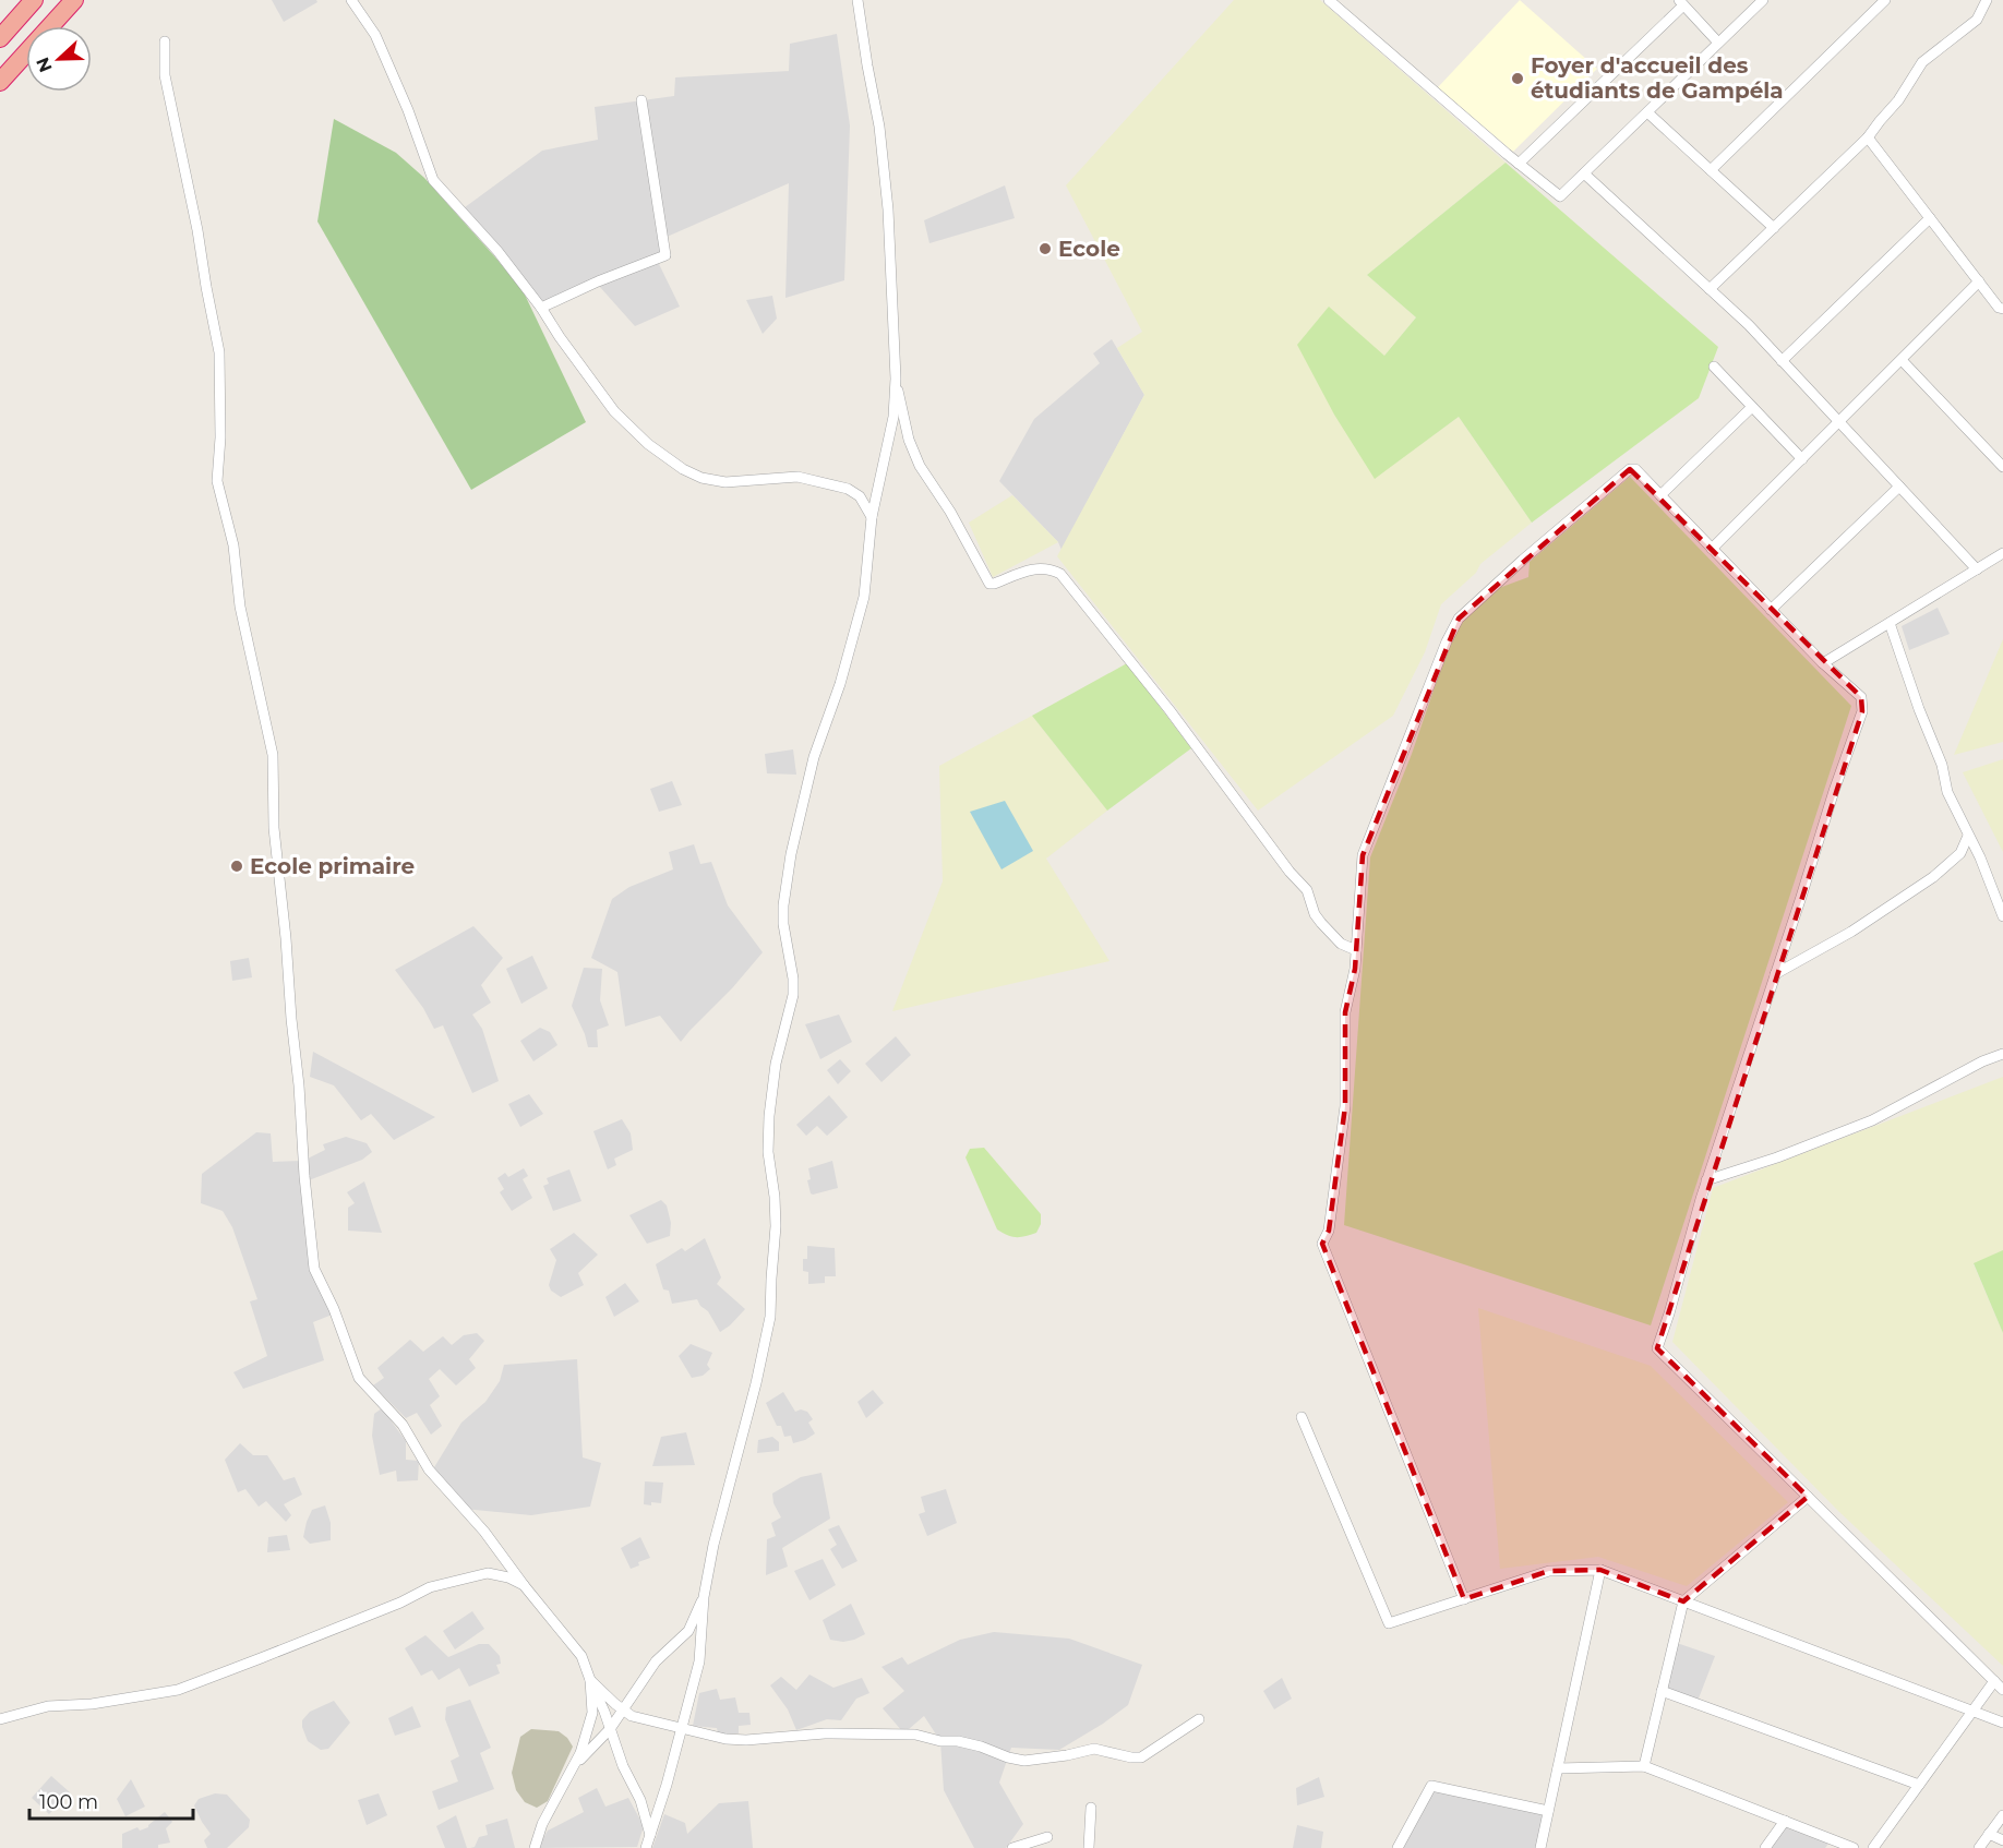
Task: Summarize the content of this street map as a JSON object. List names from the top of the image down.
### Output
{
  "places": ["Foyer d'accueil des étudiants de Gampéla", "Ecole", "Ecole primaire"],
  "scale_bar": "100 m",
  "north": "left"
}
